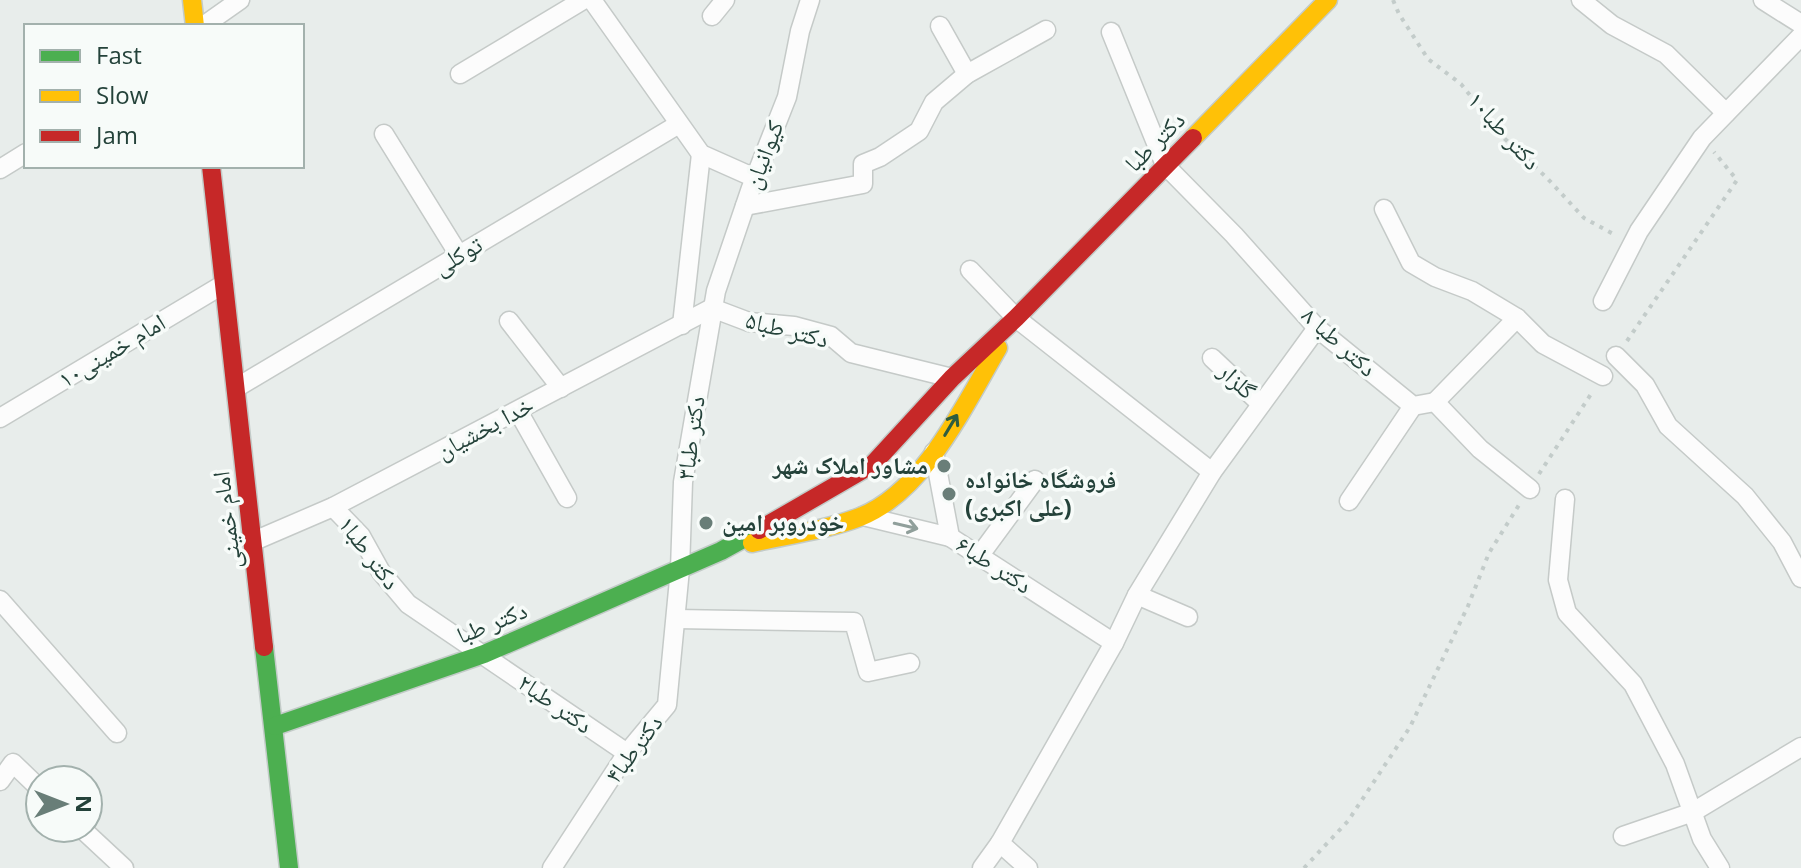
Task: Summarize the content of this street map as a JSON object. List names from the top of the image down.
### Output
{
  "streets": {
    "street": [
      "دکتر طبا",
      "کیوانیان",
      "توکلی",
      "دکتر طبا۵",
      "دکتر طبا ۸",
      "امام خمینی۱۰",
      "گلزار",
      "خدا بخشیان",
      "دکتر طبا۳",
      "امام خمینی",
      "دکتر طبا۱",
      "دکتر طبا۶",
      "دکتر طبا۲",
      "دکترطبا۴"
    ],
    "path": ["دکتر طبا۱۰"]
  },
  "crossings": [
    ["دکتر طبا", "دکتر طبا۵"],
    ["دکتر طبا", "دکتر طبا ۸"],
    ["دکتر طبا", "دکتر طبا۳"],
    ["دکتر طبا", "امام خمینی"],
    ["دکتر طبا", "دکتر طبا۱"],
    ["دکتر طبا", "دکتر طبا۶"],
    ["دکتر طبا", "دکتر طبا۲"],
    ["دکتر طبا", "دکترطبا۴"],
    ["کیوانیان", "دکتر طبا۵"],
    ["کیوانیان", "خدا بخشیان"],
    ["کیوانیان", "دکتر طبا۳"],
    ["توکلی", "امام خمینی"],
    ["دکتر طبا۵", "خدا بخشیان"],
    ["دکتر طبا۵", "دکتر طبا۳"],
    ["امام خمینی۱۰", "امام خمینی"],
    ["خدا بخشیان", "دکتر طبا۳"],
    ["خدا بخشیان", "امام خمینی"],
    ["خدا بخشیان", "دکتر طبا۱"],
    ["دکتر طبا۳", "دکترطبا۴"],
    ["دکتر طبا۱", "دکتر طبا۲"],
    ["دکتر طبا۲", "دکترطبا۴"]
  ],
  "places": ["مشاور املاک شهر", "فروشگاه خانواده (علی اکبری)", "خودروبر امین"],
  "legend": ["Fast", "Slow", "Jam"],
  "north": "right"
}
